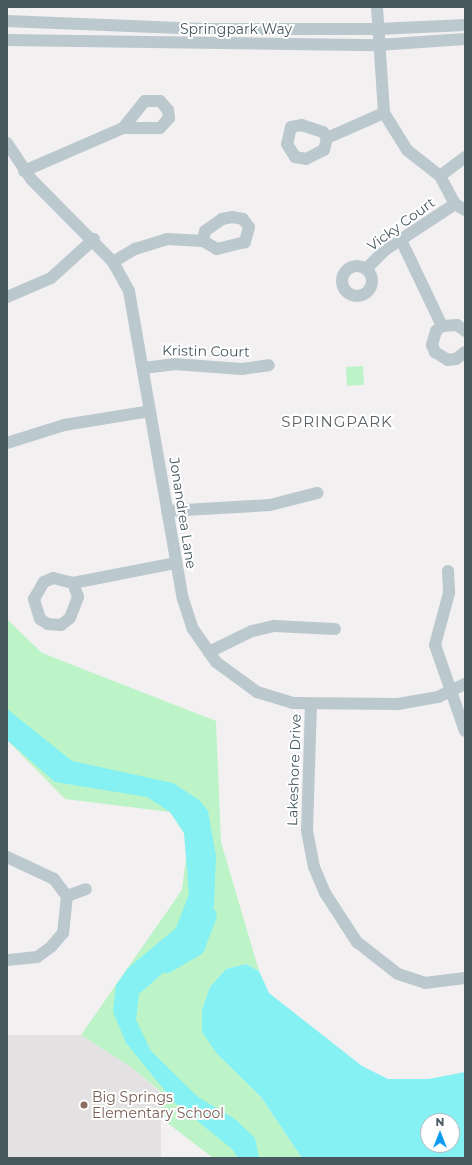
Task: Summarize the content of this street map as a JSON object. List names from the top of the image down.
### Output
{
  "streets": {
    "street": [
      "Springpark Way",
      "Vicky Court",
      "Kristin Court",
      "Jonandrea Lane",
      "Lakeshore Drive"
    ]
  },
  "crossings": [
    ["Kristin Court", "Jonandrea Lane"],
    ["Jonandrea Lane", "Lakeshore Drive"]
  ],
  "districts": ["SPRINGPARK"],
  "places": ["Big Springs Elementary School"],
  "north": "top"
}
